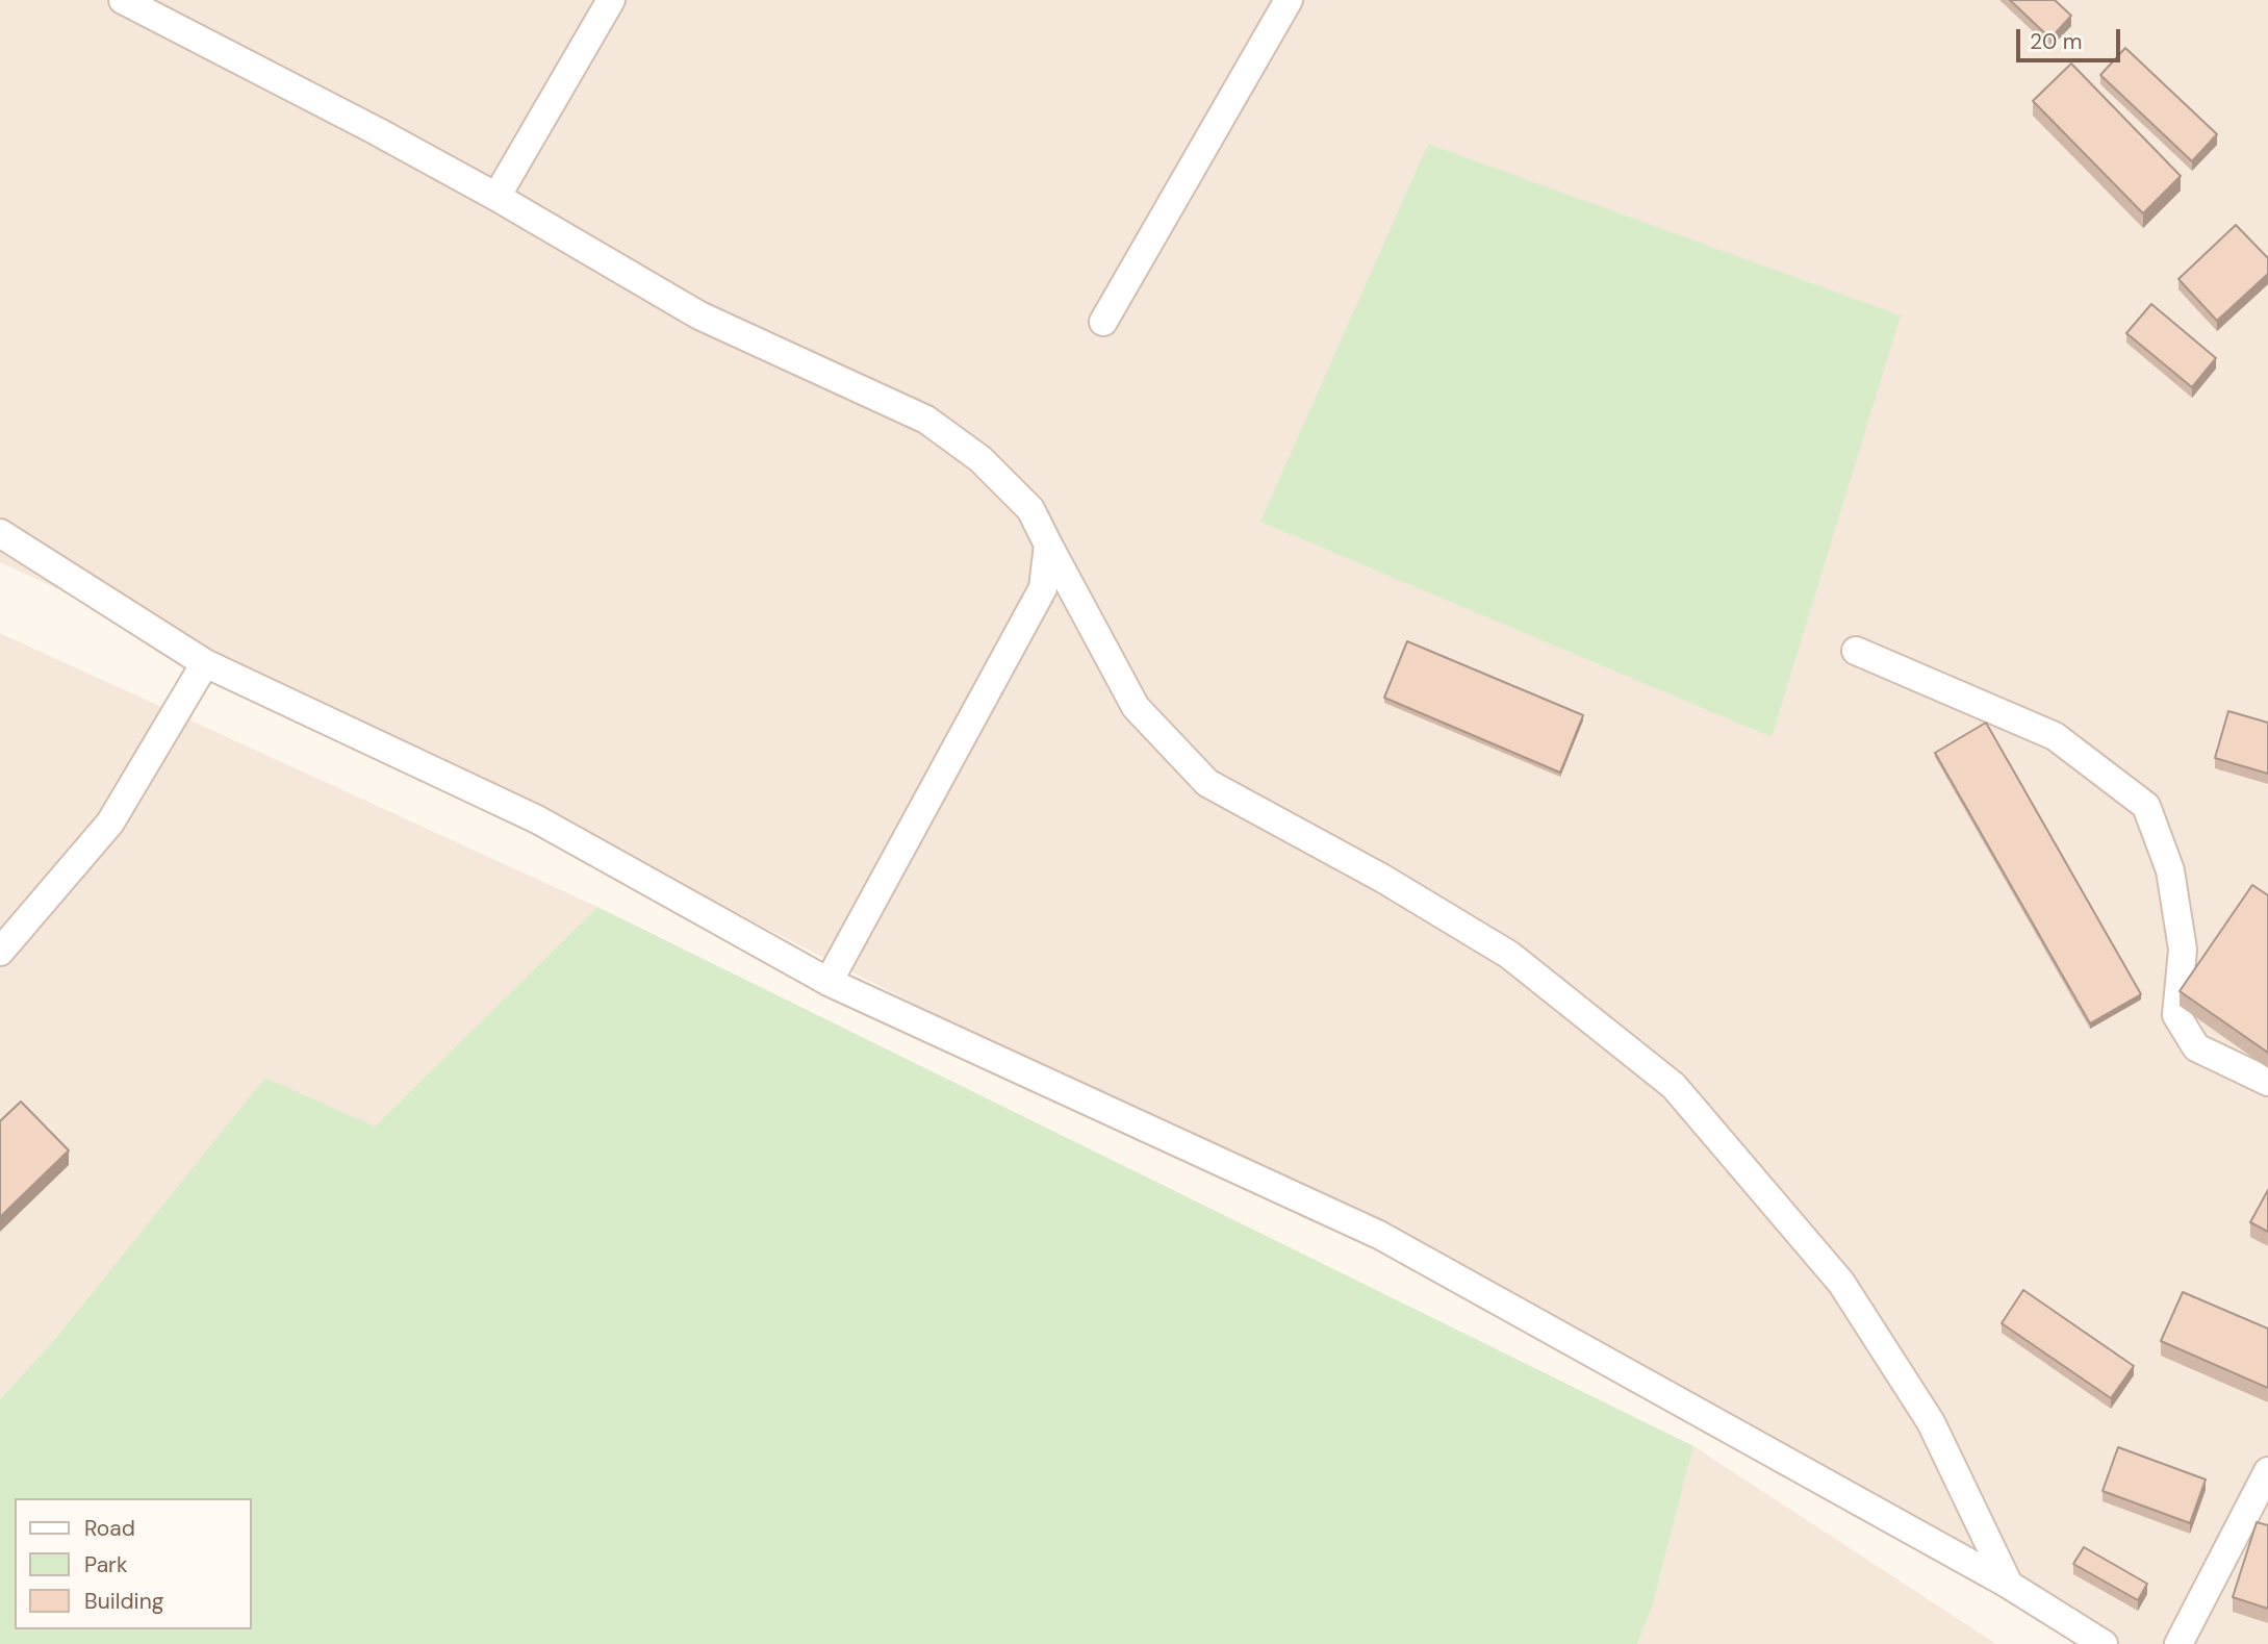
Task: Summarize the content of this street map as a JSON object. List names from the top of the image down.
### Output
{
  "legend": ["Road", "Park", "Building"],
  "scale_bar": "20 m"
}
